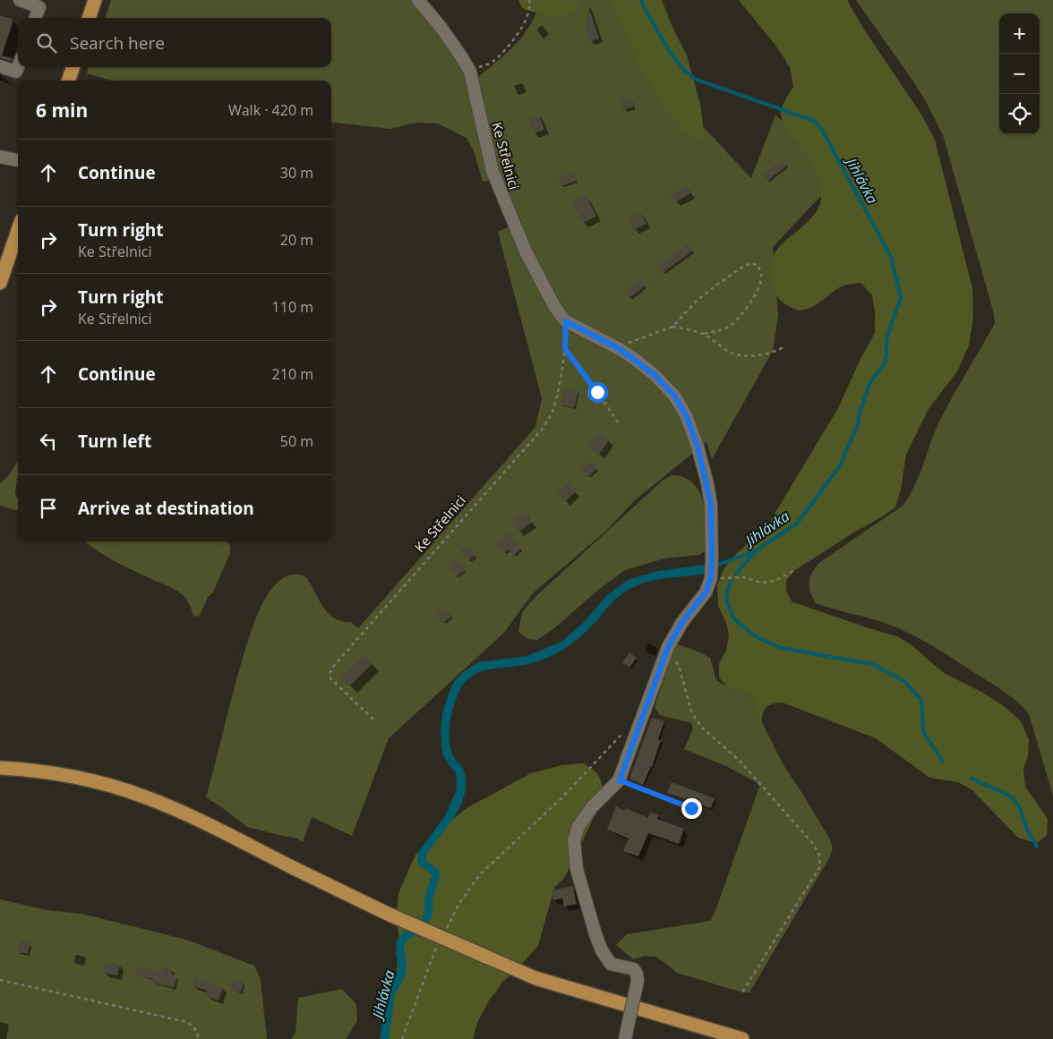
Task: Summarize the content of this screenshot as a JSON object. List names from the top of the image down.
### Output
{
  "streets": {
    "lane": ["Ke Střelnici"]
  },
  "water": ["Jihlávka"],
  "page": {
    "map_buttons": ["+", "−"],
    "search": "Search here",
    "heading": ["6 min", "Walk · 420 m"],
    "list": [
      ["Continue", "30 m"],
      ["Turn right", "Ke Střelnici", "20 m"],
      ["Turn right", "Ke Střelnici", "110 m"],
      ["Continue", "210 m"],
      ["Turn left", "50 m"],
      "Arrive at destination"
    ]
  }
}
